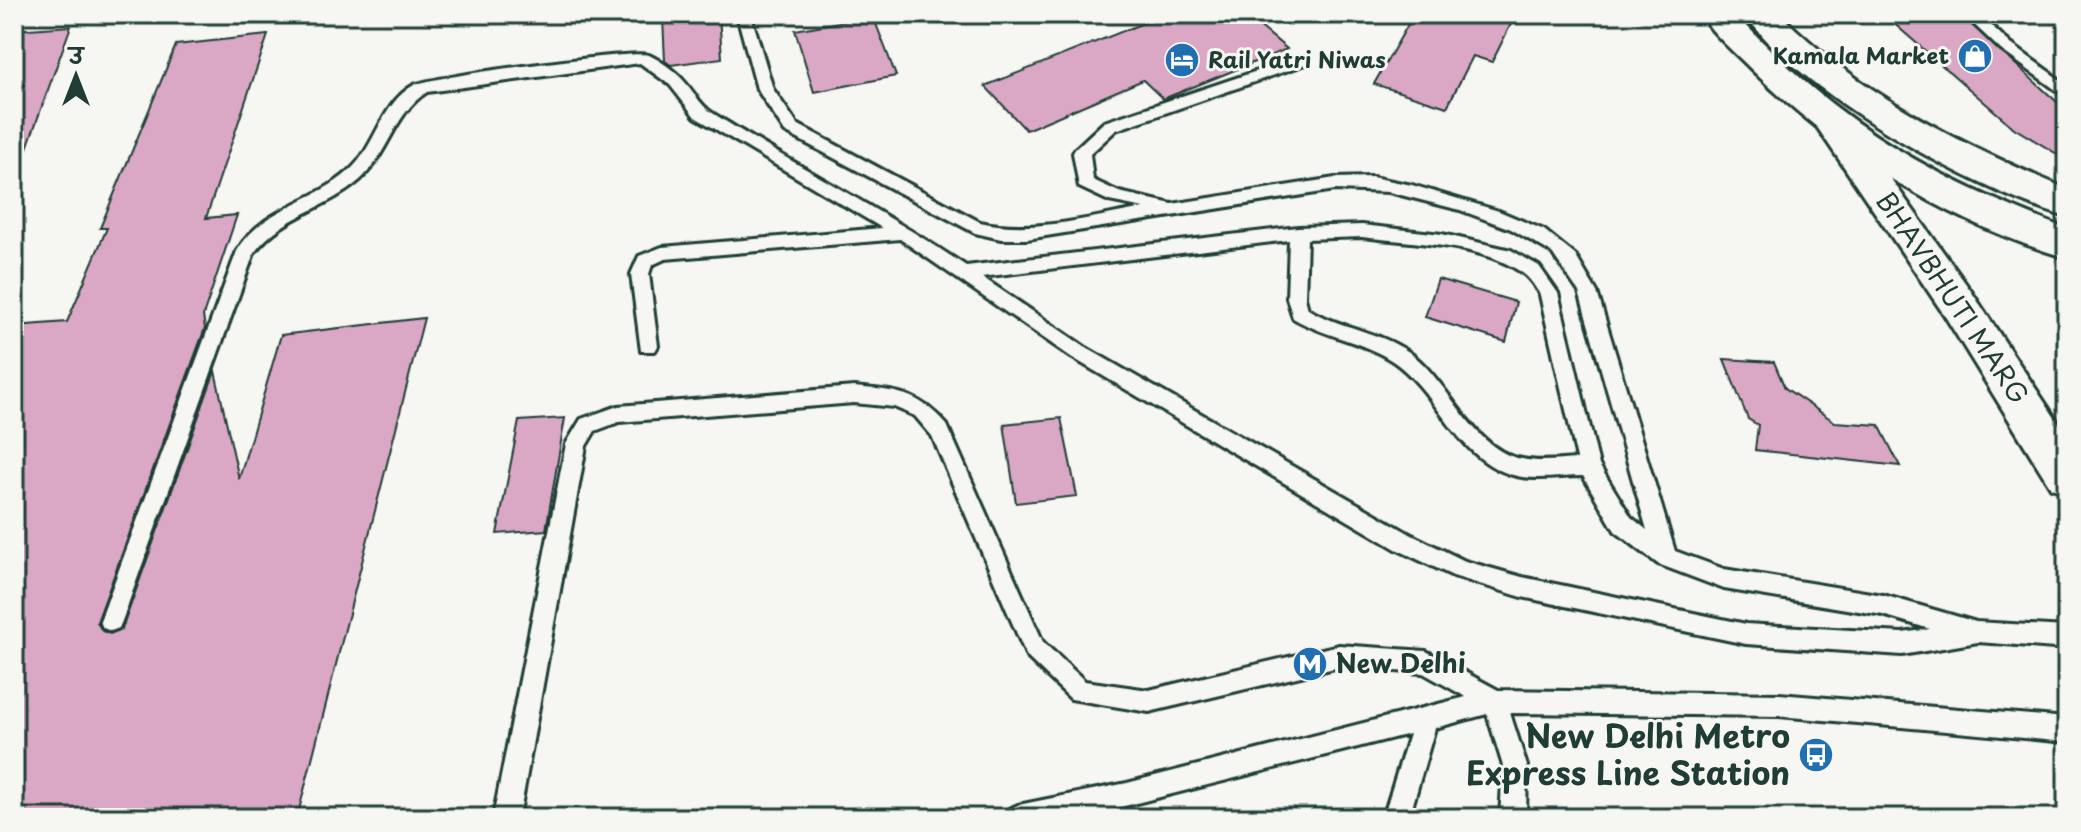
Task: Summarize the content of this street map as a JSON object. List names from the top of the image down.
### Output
{
  "streets": {
    "main road": ["BHAVBHUTI MARG"]
  },
  "places": {
    "shop": ["Kamala Market"],
    "hotel": ["Rail Yatri Niwas"],
    "metro station": ["New Delhi"],
    "bus stop": ["New Delhi Metro Express Line Station"]
  },
  "north": "top"
}
